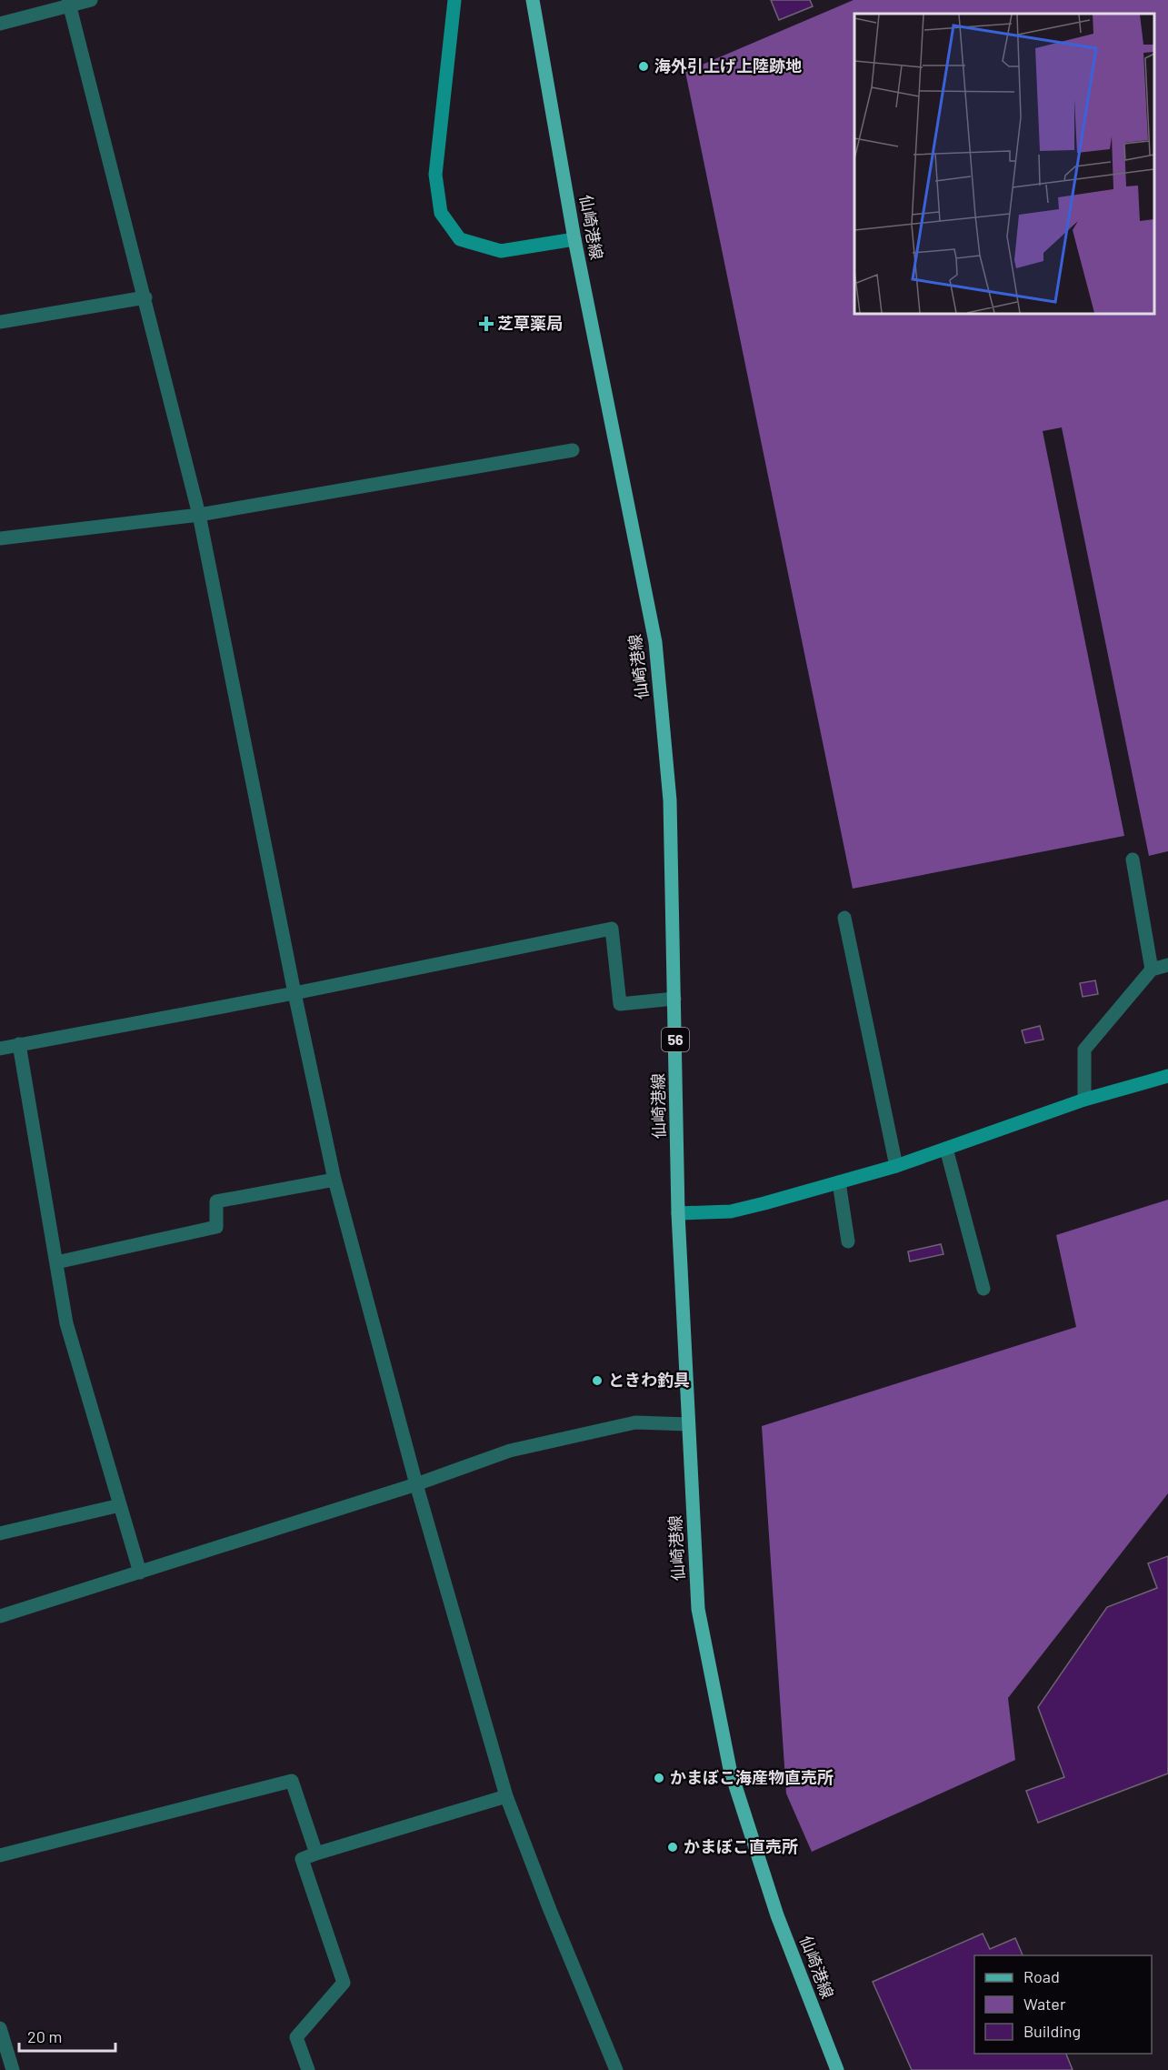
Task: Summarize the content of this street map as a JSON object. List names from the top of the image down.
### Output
{
  "streets": {
    "main road": ["仙崎港線", "56"]
  },
  "places": {
    "other": [
      "海外引上げ上陸跡地",
      "ときわ釣具",
      "かまぼこ海産物直売所",
      "かまぼこ直売所"
    ],
    "health": ["芝草薬局"]
  },
  "legend": ["Road", "Water", "Building"],
  "scale_bar": "20 m"
}
